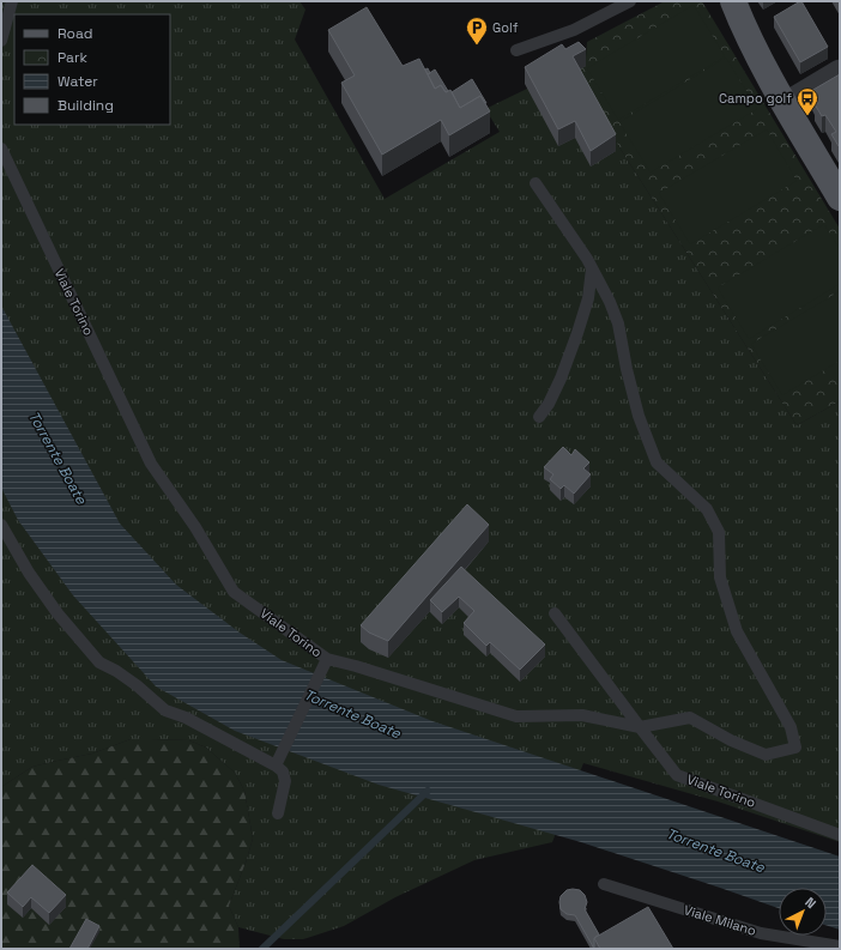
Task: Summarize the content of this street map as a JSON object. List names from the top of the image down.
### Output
{
  "streets": {
    "lane": ["Viale Torino", "Viale Milano"]
  },
  "water": ["Torrente Boate"],
  "places": {
    "parking": ["Golf"],
    "bus stop": ["Campo golf"]
  },
  "legend": [
    "Road",
    "Park",
    "Water",
    "Building"
  ],
  "north": "top right"
}
